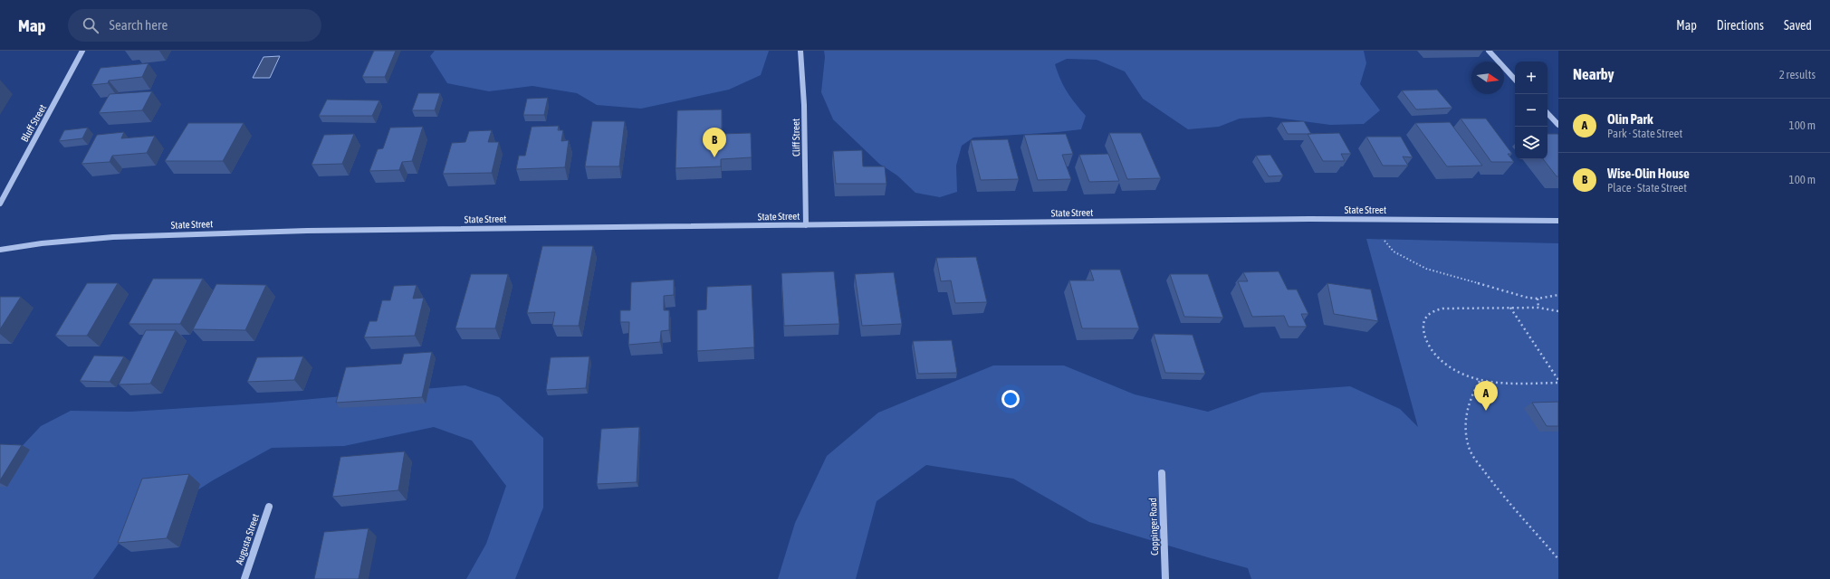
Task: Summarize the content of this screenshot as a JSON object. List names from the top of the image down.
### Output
{
  "streets": {
    "street": [
      "Bluff Street",
      "Cliff Street",
      "State Street",
      "Coppinger Road",
      "Augusta Street"
    ]
  },
  "crossings": [
    ["Cliff Street", "State Street"]
  ],
  "north": "right",
  "page": {
    "header": "Map",
    "search": "Search here",
    "nav": ["Map", "Directions", "Saved"],
    "heading": ["Nearby", "2 results"],
    "map_buttons": ["+", "−"],
    "list": [
      {
        "mark": "A",
        "name": "Olin Park",
        "note": "Park · State Street",
        "value": "100 m"
      },
      {
        "mark": "B",
        "name": "Wise-Olin House",
        "note": "Place · State Street",
        "value": "100 m"
      }
    ],
    "pins": ["B", "A"]
  }
}
